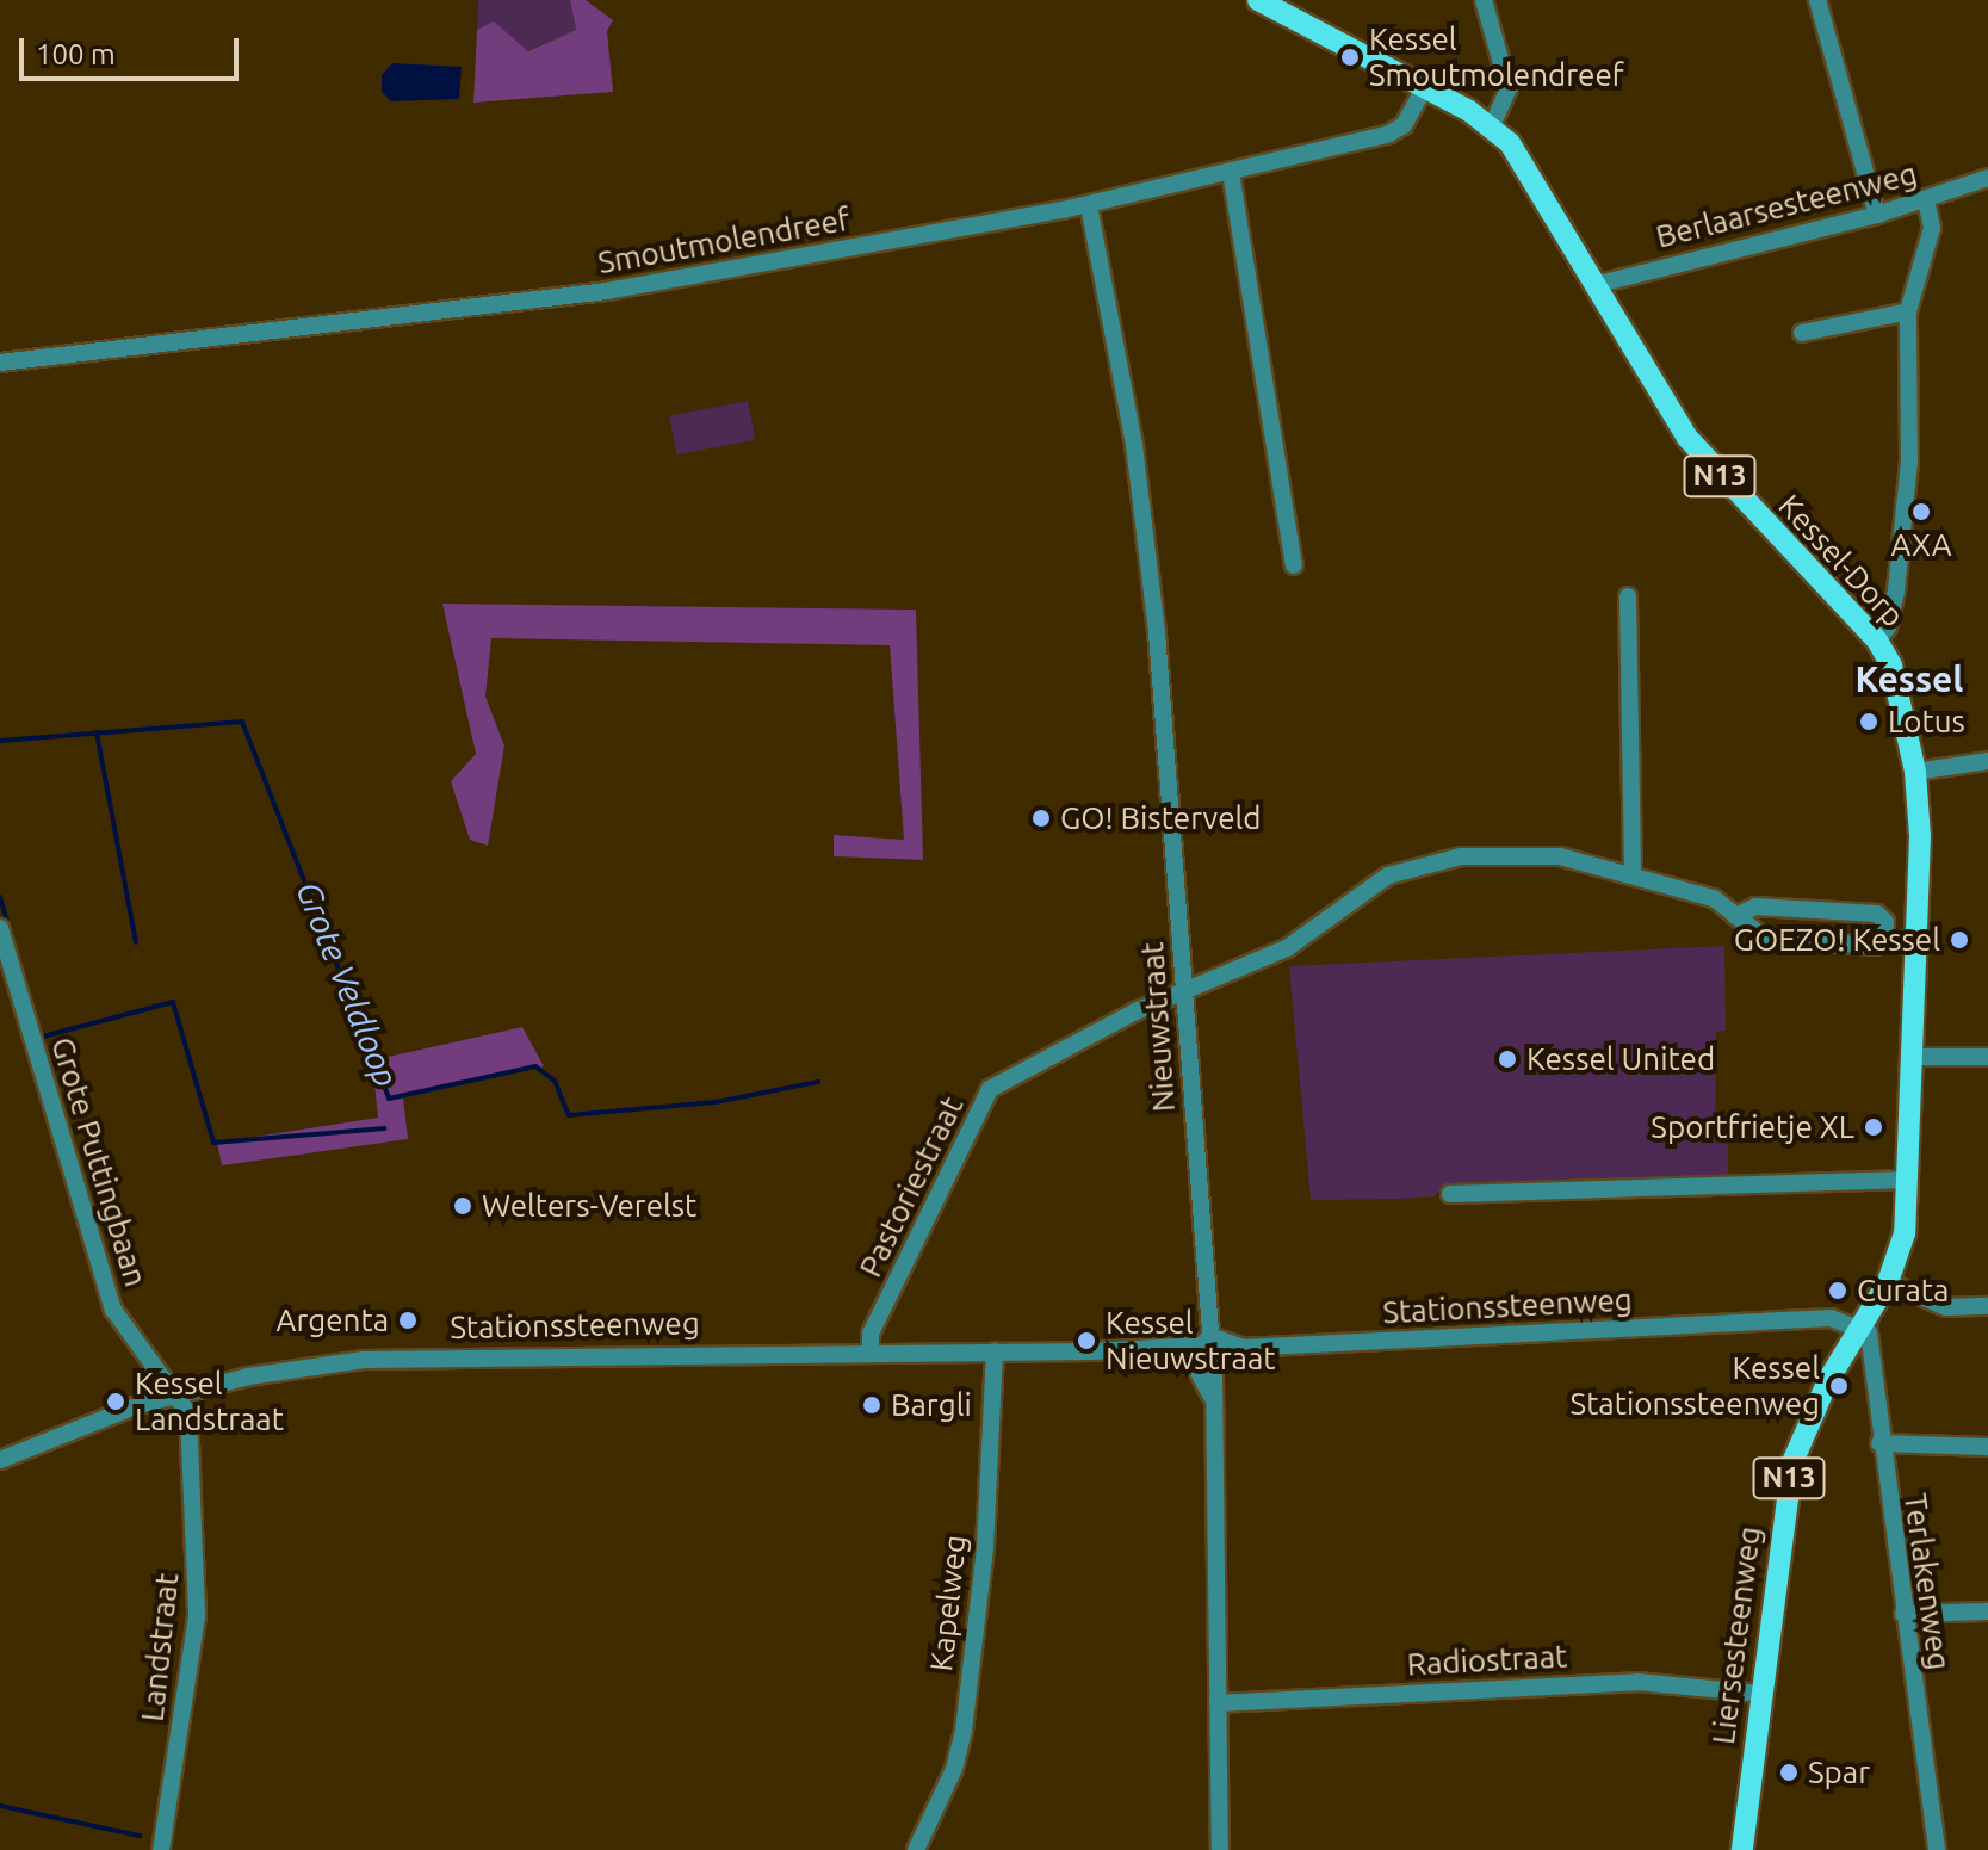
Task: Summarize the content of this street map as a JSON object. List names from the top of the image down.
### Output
{
  "streets": {
    "main road": ["N13", "Kessel-Dorp", "Liersesteenweg"],
    "street": [
      "Berlaarsesteenweg",
      "Smoutmolendreef",
      "Nieuwstraat",
      "Grote Puttingbaan",
      "Pastoriestraat",
      "Stationssteenweg",
      "Terlakenweg",
      "Kapelweg",
      "Landstraat",
      "Radiostraat"
    ]
  },
  "crossings": [
    ["Berlaarsesteenweg", "Kessel-Dorp"],
    ["Smoutmolendreef", "N13"],
    ["Smoutmolendreef", "Nieuwstraat"],
    ["N13", "Kessel-Dorp"],
    ["Kessel-Dorp", "Liersesteenweg"],
    ["Nieuwstraat", "Pastoriestraat"],
    ["Nieuwstraat", "Stationssteenweg"],
    ["Nieuwstraat", "Radiostraat"],
    ["Grote Puttingbaan", "Stationssteenweg"],
    ["Grote Puttingbaan", "Landstraat"],
    ["Pastoriestraat", "Stationssteenweg"],
    ["Stationssteenweg", "Terlakenweg"],
    ["Stationssteenweg", "Kapelweg"],
    ["Stationssteenweg", "Liersesteenweg"],
    ["Stationssteenweg", "Landstraat"],
    ["Terlakenweg", "Liersesteenweg"],
    ["Liersesteenweg", "Radiostraat"]
  ],
  "districts": ["Kessel"],
  "water": ["Grote Veldloop"],
  "places": [
    "Kessel Smoutmolendreef",
    "AXA",
    "Lotus",
    "GO! Bisterveld",
    "GOEZO! Kessel",
    "Kessel United",
    "Sportfrietje XL",
    "Welters-Verelst",
    "Curata",
    "Argenta",
    "Kessel Nieuwstraat",
    "Kessel Stationssteenweg",
    "Kessel Landstraat",
    "Bargli",
    "Spar"
  ],
  "scale_bar": "100 m"
}
